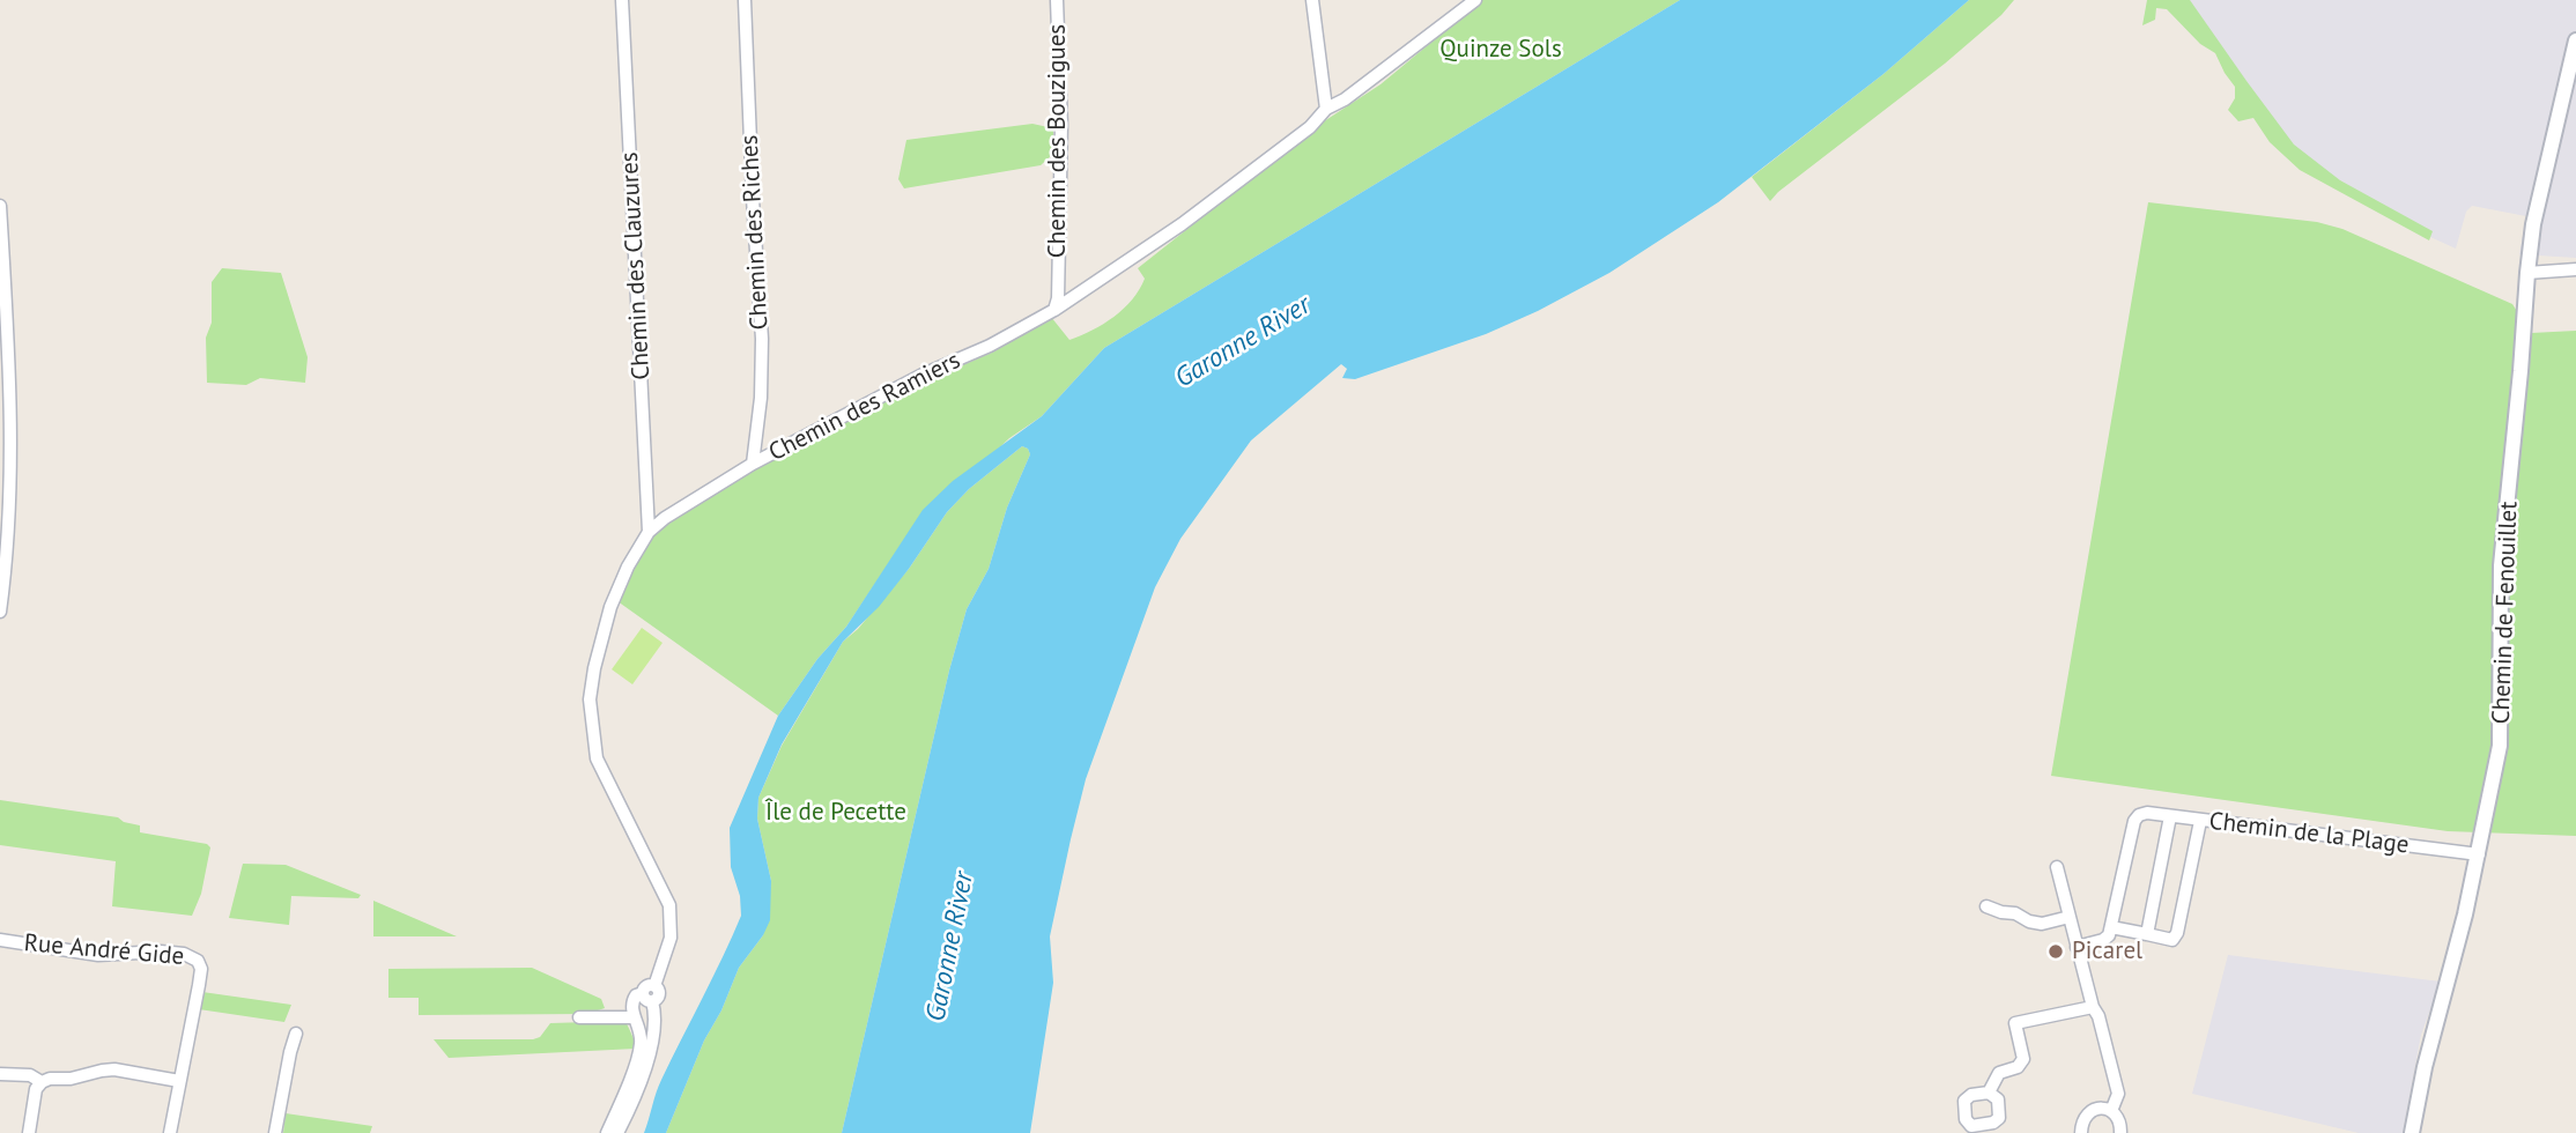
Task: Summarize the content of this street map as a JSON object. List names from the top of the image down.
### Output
{
  "streets": {
    "street": [
      "Chemin des Bouzigues",
      "Chemin des Riches",
      "Chemin des Clauzures",
      "Chemin des Ramiers",
      "Chemin de Fenouillet",
      "Chemin de la Plage",
      "Rue André Gide"
    ]
  },
  "crossings": [
    ["Chemin des Bouzigues", "Chemin des Ramiers"],
    ["Chemin des Riches", "Chemin des Ramiers"],
    ["Chemin des Clauzures", "Chemin des Ramiers"],
    ["Chemin de Fenouillet", "Chemin de la Plage"]
  ],
  "water": ["Garonne River"],
  "parks": ["Quinze Sols", "Île de Pecette"],
  "places": ["Picarel"]
}
